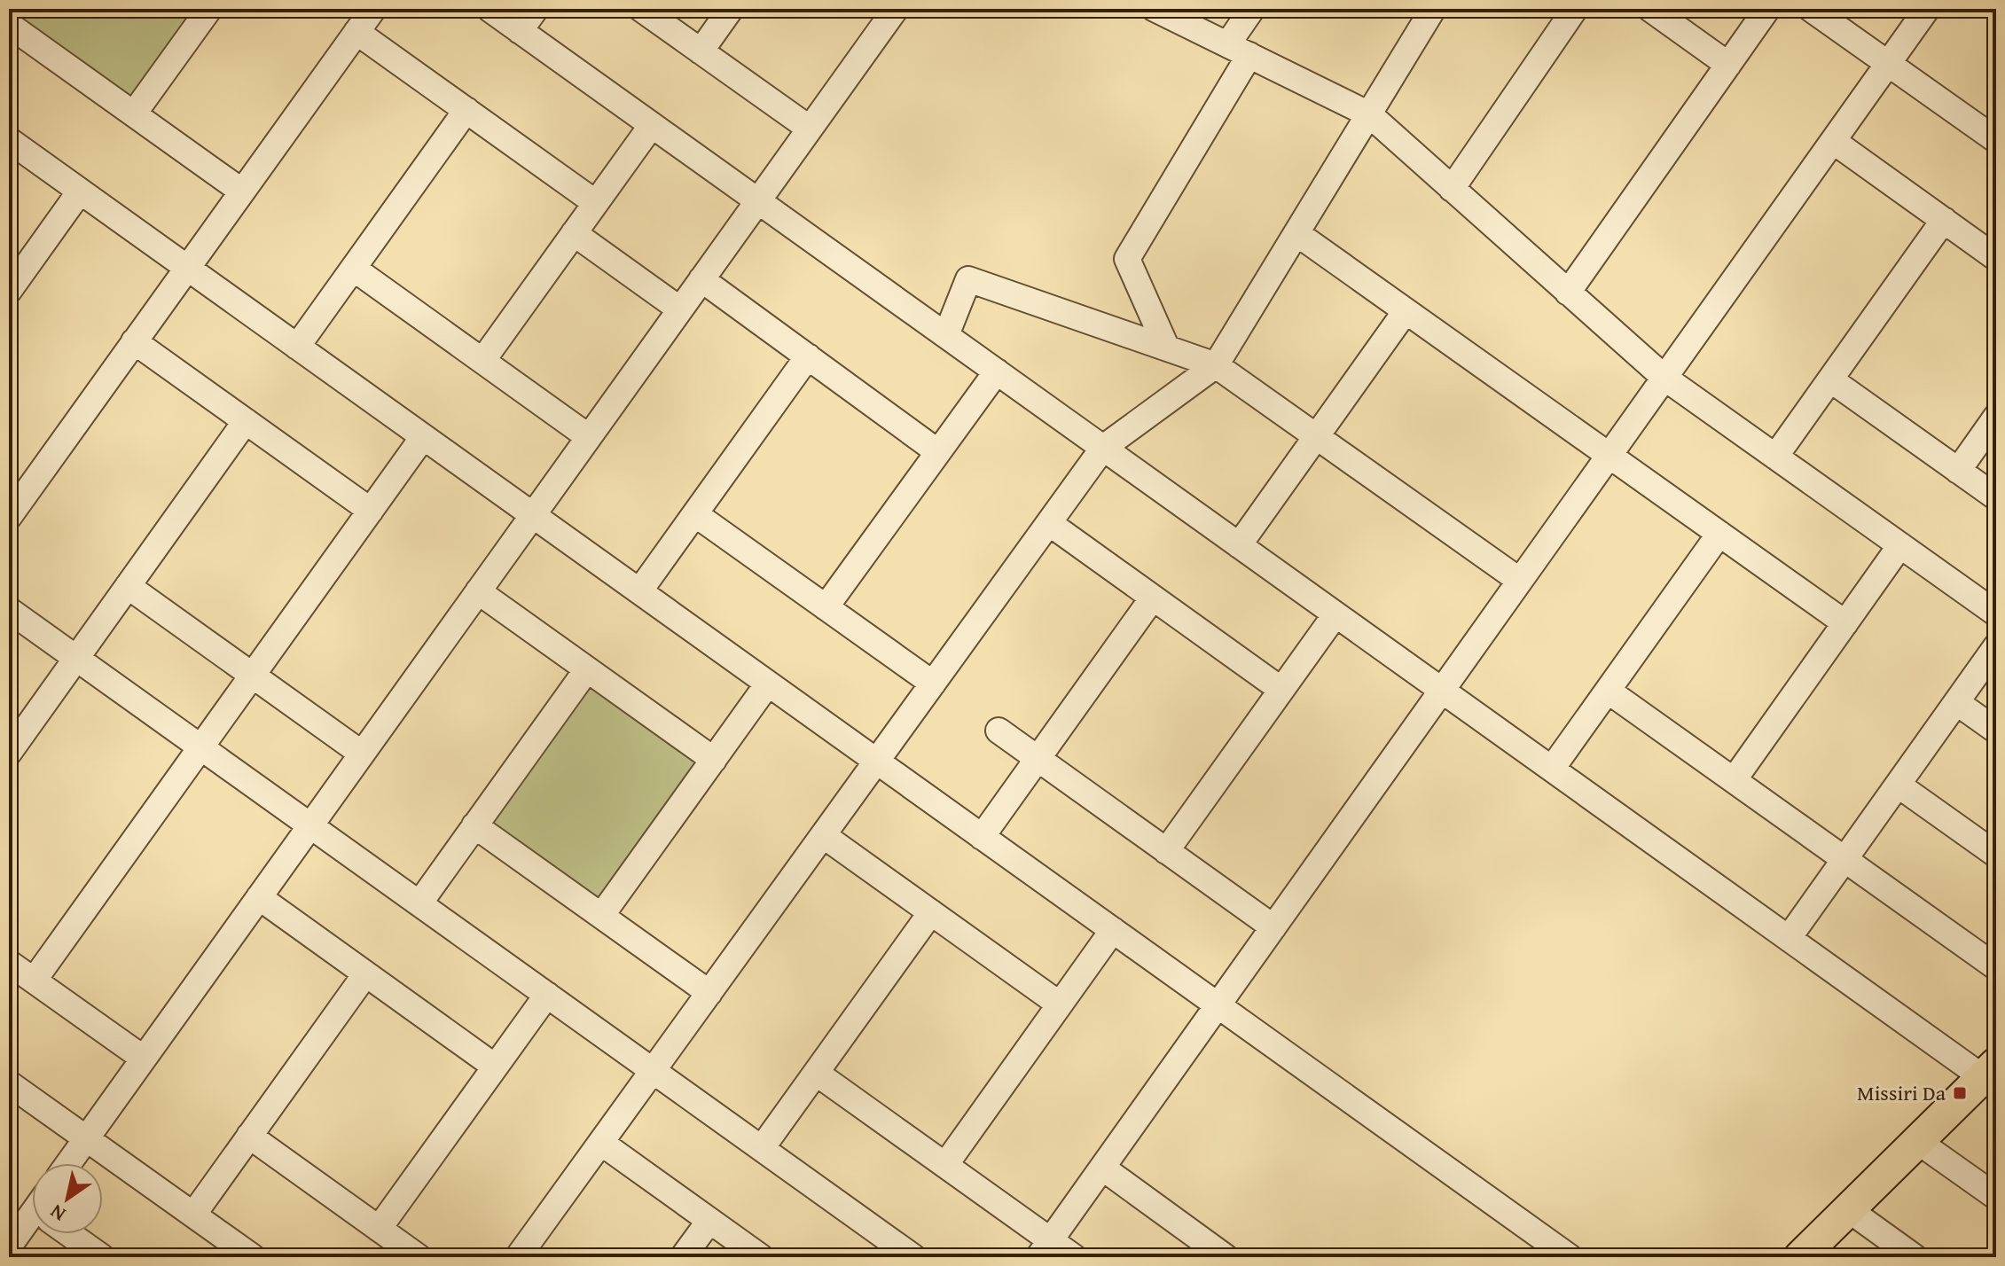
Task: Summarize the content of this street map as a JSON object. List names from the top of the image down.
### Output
{
  "places": {
    "transit": ["Missiri Da"]
  },
  "north": "bottom left"
}
